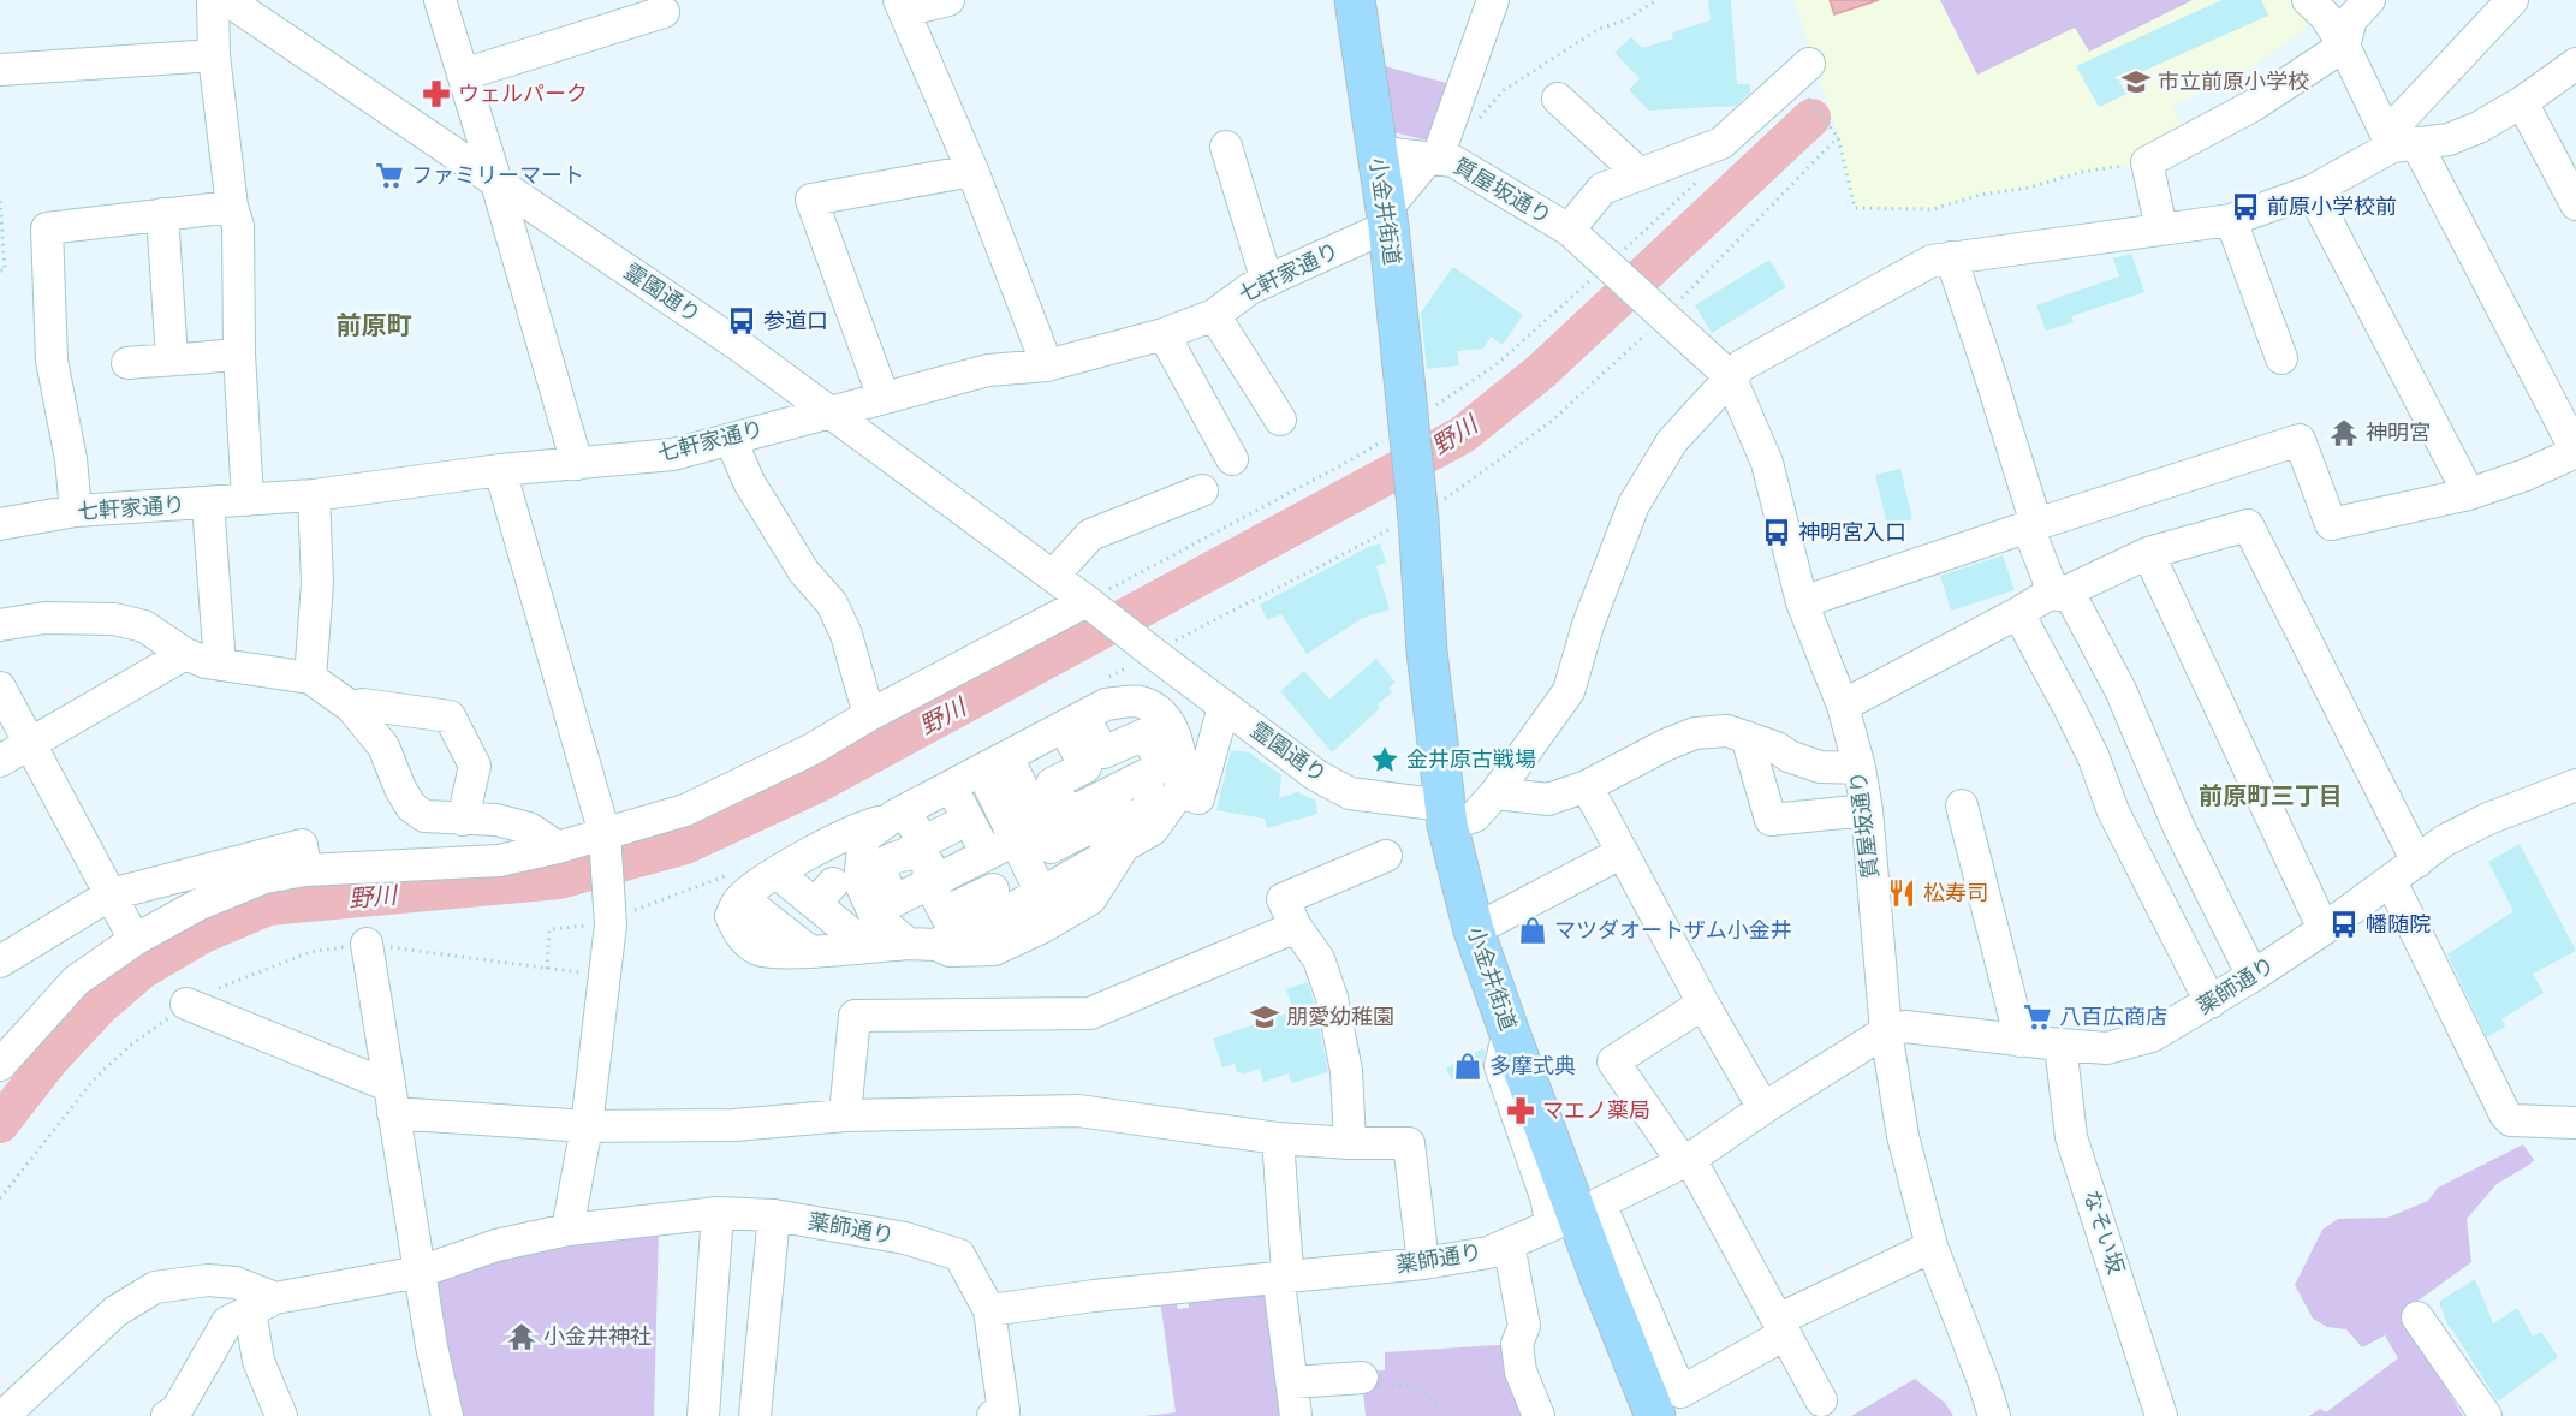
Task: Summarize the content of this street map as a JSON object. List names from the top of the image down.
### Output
{
  "streets": {
    "main road": ["小金井街道"],
    "street": [
      "質屋坂通り",
      "七軒家通り",
      "霊園通り",
      "薬師通り",
      "なそい坂"
    ]
  },
  "crossings": [
    ["質屋坂通り", "小金井街道"],
    ["質屋坂通り", "七軒家通り"],
    ["質屋坂通り", "薬師通り"],
    ["小金井街道", "七軒家通り"],
    ["小金井街道", "霊園通り"],
    ["小金井街道", "薬師通り"],
    ["七軒家通り", "霊園通り"],
    ["薬師通り", "なそい坂"]
  ],
  "districts": ["前原町", "前原町三丁目"],
  "water": ["野川"],
  "places": {
    "school or university": ["市立前原小学校", "朋愛幼稚園"],
    "pharmacy": ["ウェルパーク", "マエノ薬局"],
    "supermarket": ["ファミリーマート", "八百広商店"],
    "bus stop": [
      "前原小学校前",
      "参道口",
      "神明宮入口",
      "幡随院"
    ],
    "temple": ["神明宮", "小金井神社"],
    "place": ["金井原古戦場"],
    "restaurant": ["松寿司"],
    "shop": ["マツダオートザム小金井", "多摩式典"]
  }
}
